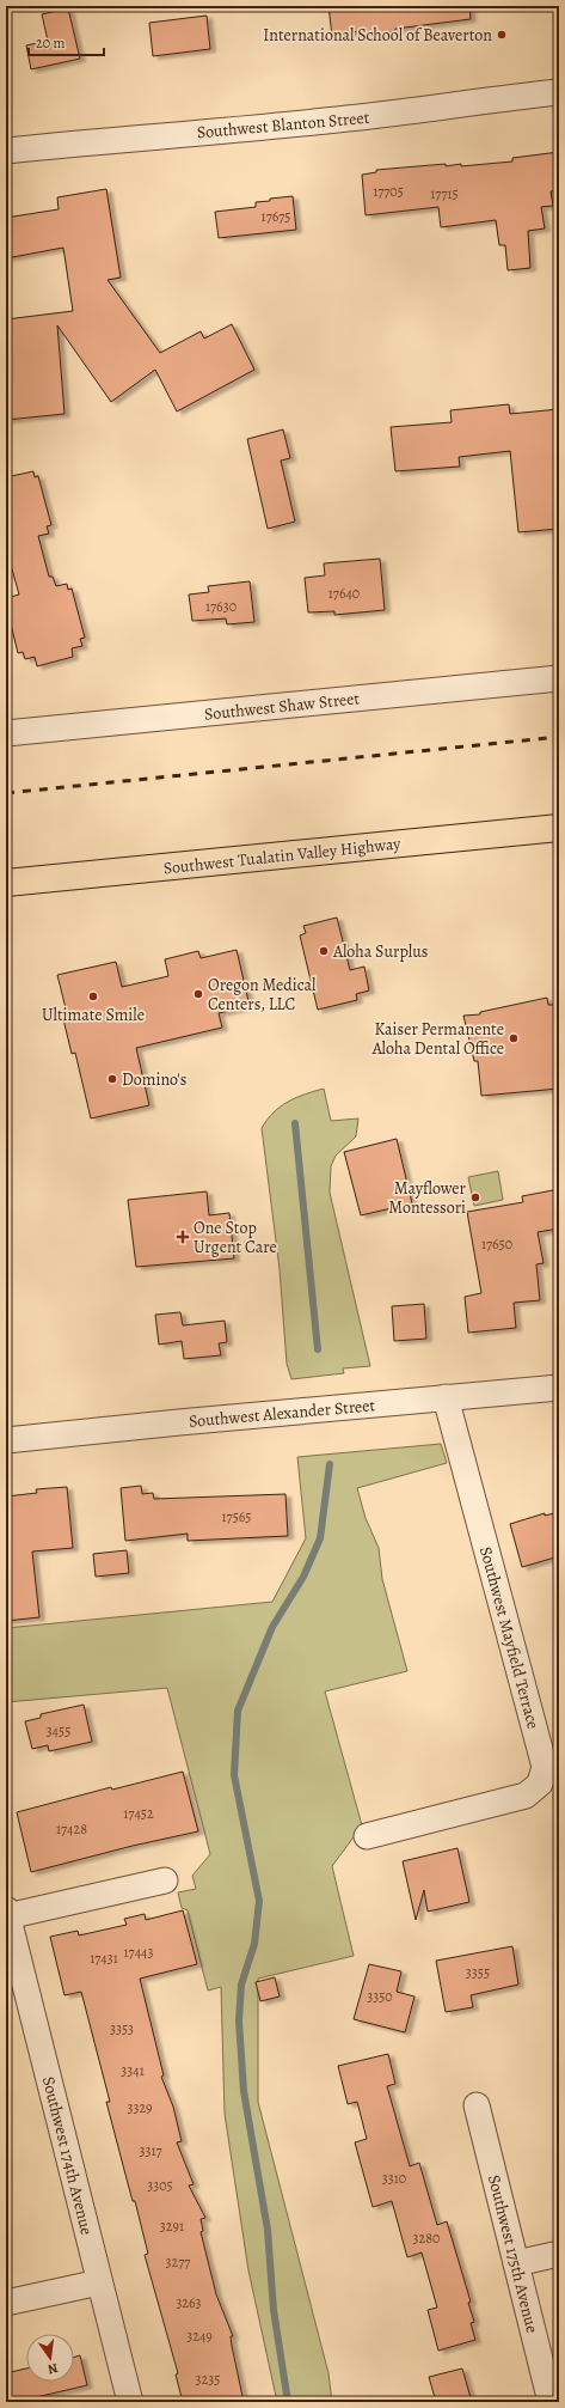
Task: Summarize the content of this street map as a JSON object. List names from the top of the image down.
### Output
{
  "streets": {
    "main road": ["Southwest Tualatin Valley Highway"],
    "street": [
      "Southwest Blanton Street",
      "Southwest Shaw Street",
      "Southwest Alexander Street",
      "Southwest Mayfield Terrace",
      "Southwest 174th Avenue",
      "Southwest 175th Avenue"
    ]
  },
  "crossings": [
    ["Southwest Alexander Street", "Southwest Mayfield Terrace"]
  ],
  "places": {
    "other": [
      "International School of Beaverton",
      "Aloha Surplus",
      "Oregon Medical Centers, LLC",
      "Ultimate Smile",
      "Kaiser Permanente Aloha Dental Office",
      "Domino's",
      "Mayflower Montessori"
    ],
    "health": ["One Stop Urgent Care"]
  },
  "house_numbers": [
    "17705",
    "17715",
    "17675",
    "17640",
    "17630",
    "17650",
    "17565",
    "3455",
    "17452",
    "17428",
    "17443",
    "17431",
    "3355",
    "3350",
    "3353",
    "3341",
    "3329",
    "3317",
    "3310",
    "3305",
    "3291",
    "3280",
    "3277",
    "3263",
    "3249",
    "3235"
  ],
  "scale_bar": "20 m",
  "north": "bottom"
}
